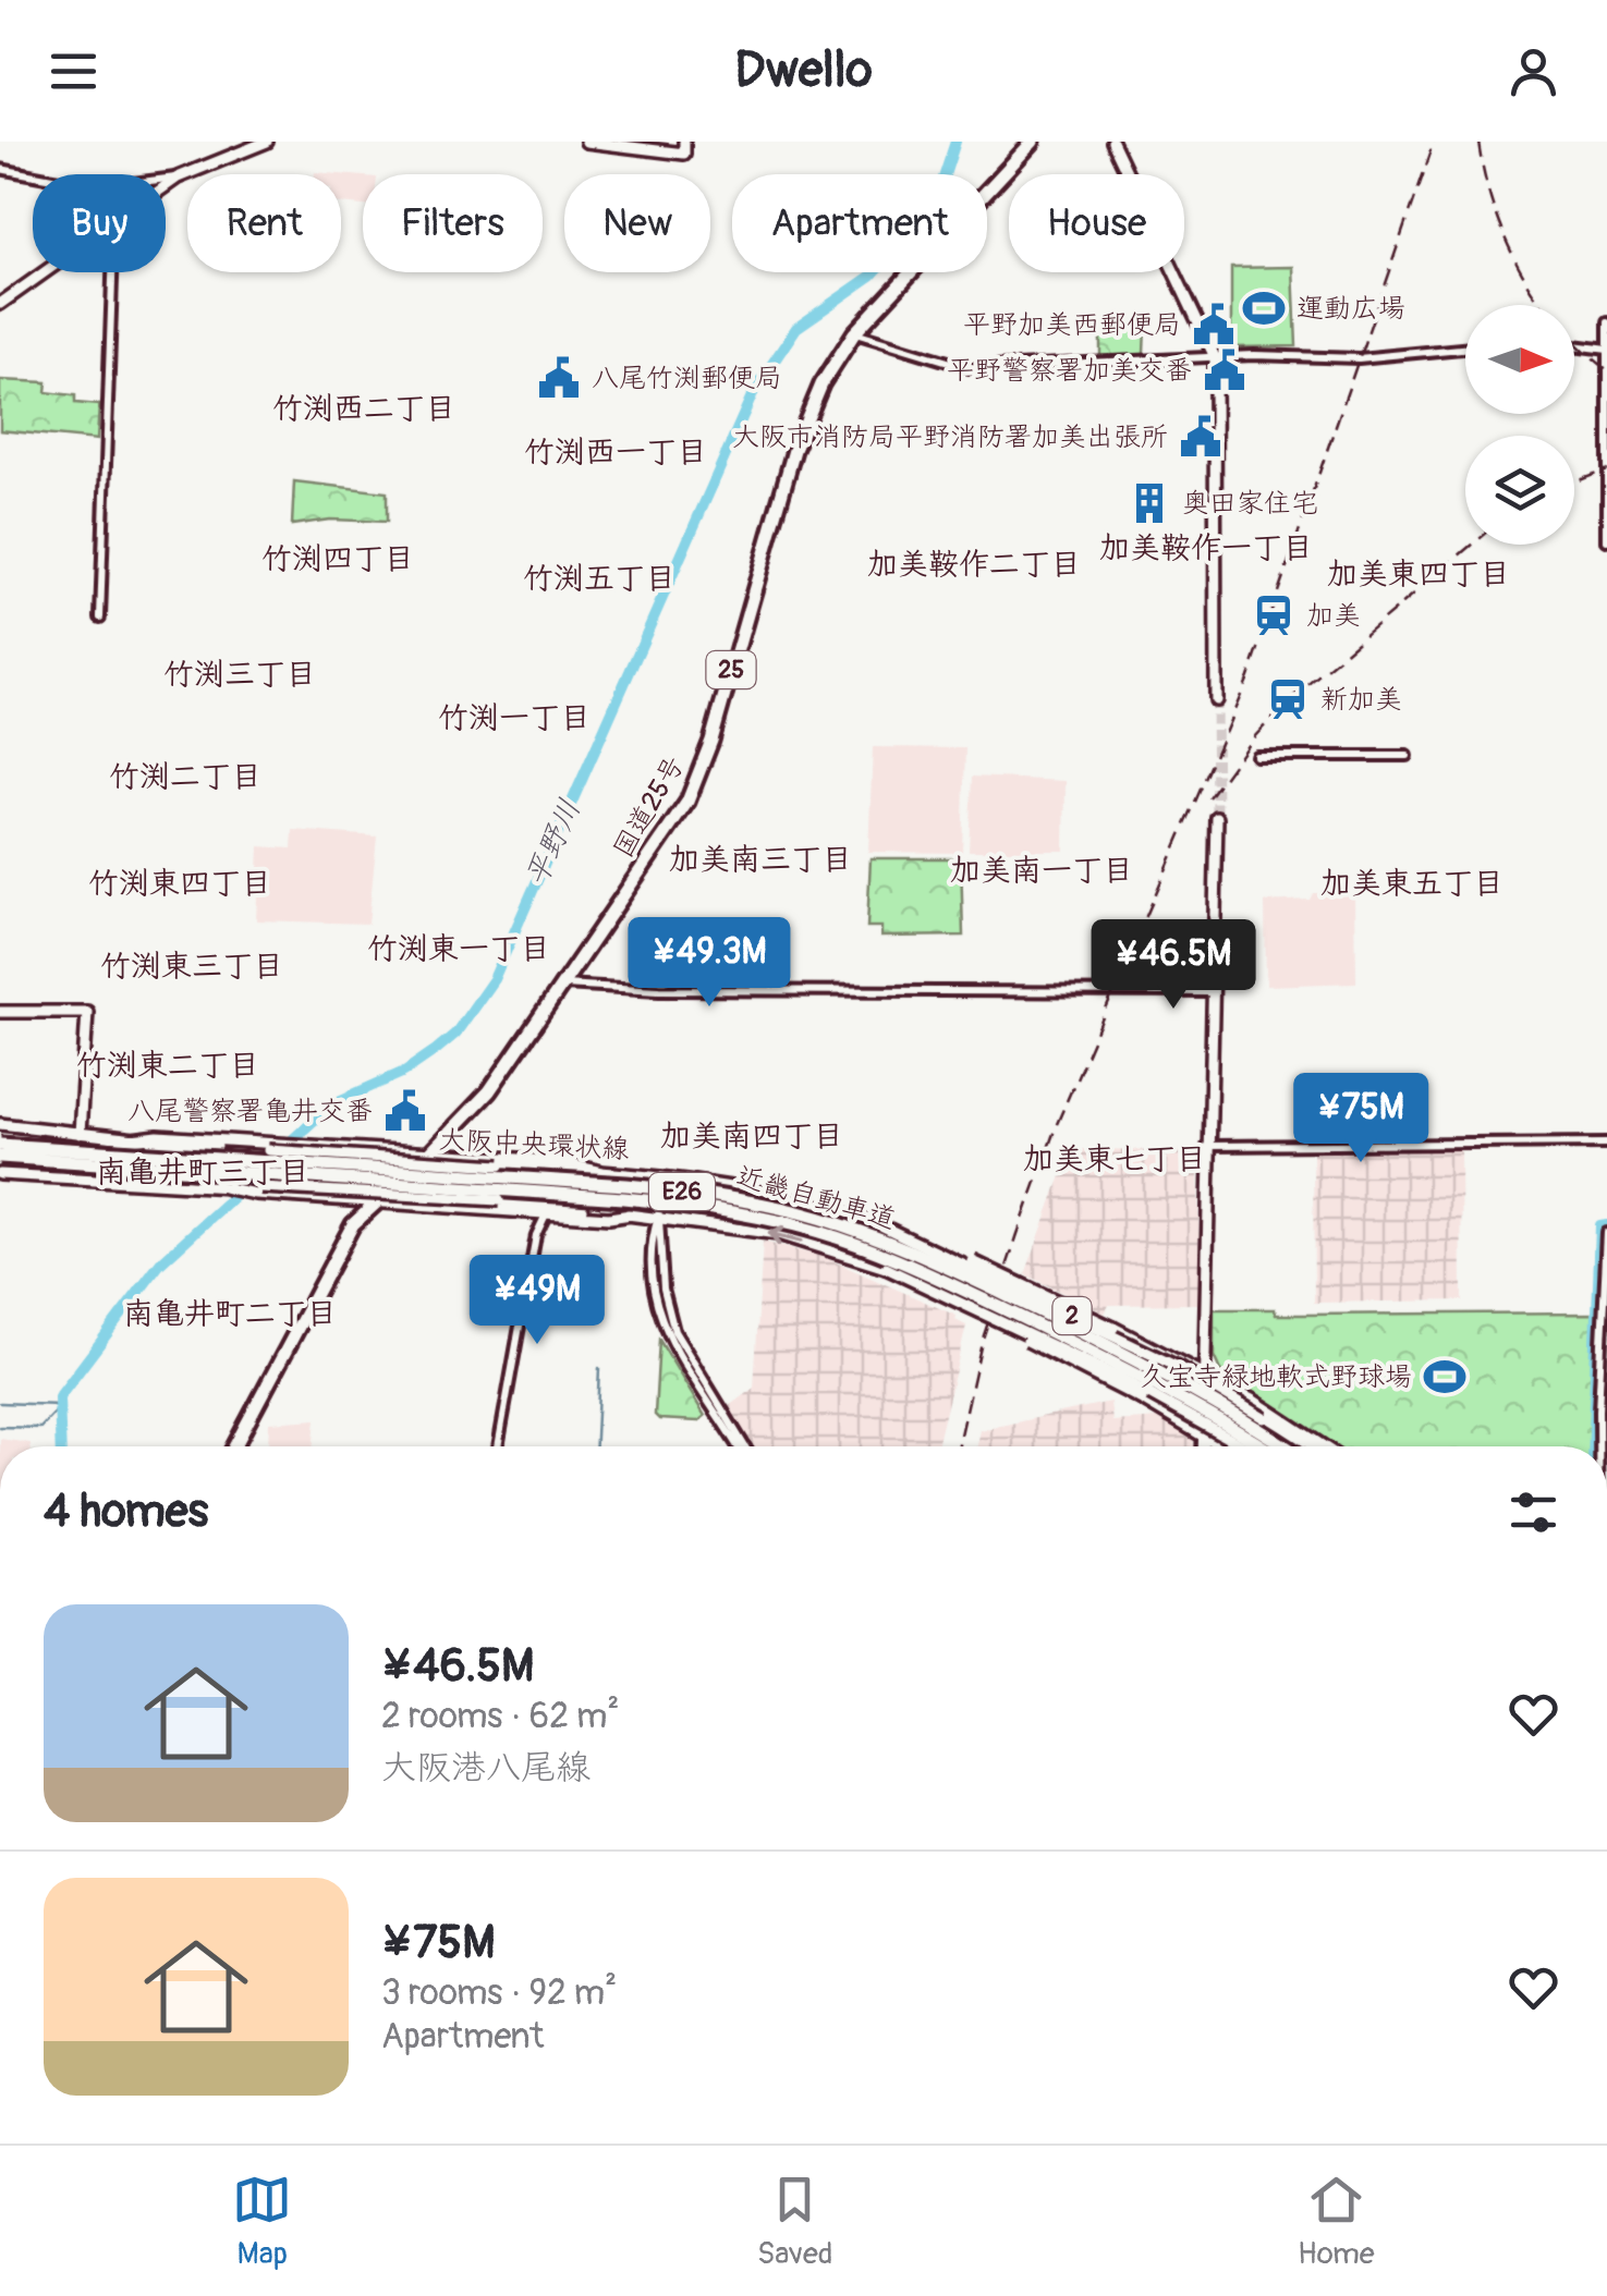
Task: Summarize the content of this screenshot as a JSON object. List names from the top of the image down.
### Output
{
  "streets": {
    "highway": [
      "25",
      "国道25号",
      "E26",
      "近畿自動車道"
    ],
    "main road": ["大阪中央環状線", "2"]
  },
  "crossings": [
    ["国道25号", "2"],
    ["大阪中央環状線", "2"]
  ],
  "districts": [
    "竹渕西二丁目",
    "竹渕西一丁目",
    "加美鞍作一丁目",
    "竹渕四丁目",
    "加美鞍作二丁目",
    "加美東四丁目",
    "竹渕五丁目",
    "竹渕三丁目",
    "竹渕一丁目",
    "竹渕二丁目",
    "加美南三丁目",
    "加美南一丁目",
    "竹渕東四丁目",
    "加美東五丁目",
    "竹渕東一丁目",
    "竹渕東三丁目",
    "竹渕東二丁目",
    "加美南四丁目",
    "加美東七丁目",
    "南亀井町三丁目",
    "南亀井町二丁目"
  ],
  "water": ["平野川"],
  "places": {
    "sports": ["運動広場", "久宝寺緑地軟式野球場"],
    "public building": [
      "平野加美西郵便局",
      "平野警察署加美交番",
      "八尾竹渕郵便局",
      "大阪市消防局平野消防署加美出張所",
      "八尾警察署亀井交番"
    ],
    "building": ["奥田家住宅"],
    "station": ["加美", "新加美"]
  },
  "north": "right",
  "page": {
    "header": "Dwello",
    "chip": [
      "Buy",
      "Rent",
      "Filters",
      "New",
      "Apartment",
      "House"
    ],
    "price": [
      "¥49.3M",
      "¥46.5M",
      "¥75M",
      "¥49M"
    ],
    "heading": "4 homes",
    "list": [
      {
        "name": "¥46.5M",
        "note": "2 rooms · 62 m² · 大阪港八尾線"
      },
      {
        "name": "¥75M",
        "note": "3 rooms · 92 m² · Apartment"
      }
    ],
    "tabs": ["Map", "Saved", "Home"]
  }
}
